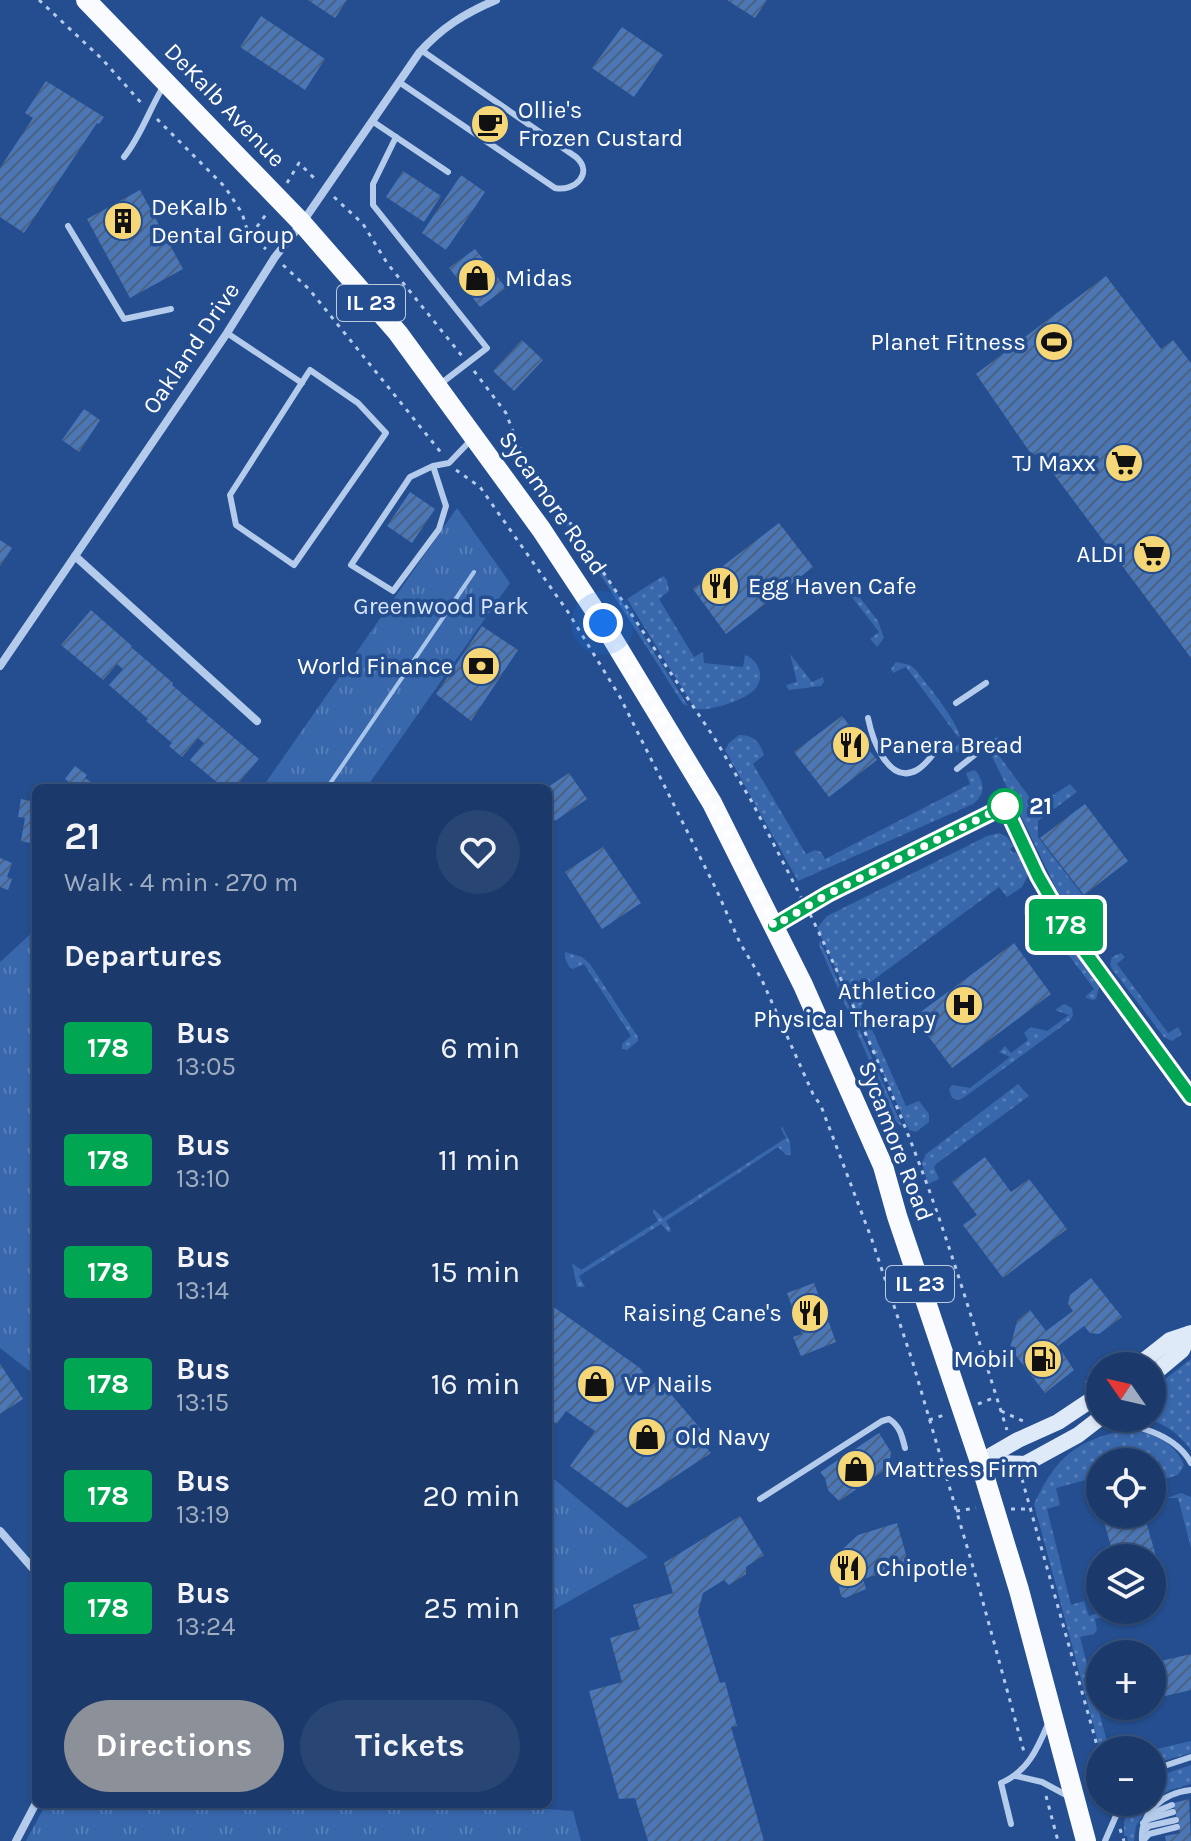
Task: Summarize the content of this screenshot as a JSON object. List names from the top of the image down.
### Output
{
  "streets": {
    "main road": ["DeKalb Avenue", "IL 23", "Sycamore Road"],
    "street": ["Oakland Drive"]
  },
  "crossings": [
    ["DeKalb Avenue", "Oakland Drive"],
    ["DeKalb Avenue", "Sycamore Road"]
  ],
  "parks": ["Greenwood Park"],
  "places": {
    "cafe": ["Ollie's Frozen Custard"],
    "building": ["DeKalb Dental Group"],
    "shop": [
      "Midas",
      "VP Nails",
      "Old Navy",
      "Mattress Firm"
    ],
    "sports": ["Planet Fitness"],
    "supermarket": ["TJ Maxx", "ALDI"],
    "restaurant": [
      "Egg Haven Cafe",
      "Panera Bread",
      "Raising Cane's",
      "Chipotle"
    ],
    "bank": ["World Finance"],
    "other": ["21"],
    "hospital": ["Athletico Physical Therapy"],
    "fuel station": ["Mobil"]
  },
  "lines": ["bus line 178"],
  "north": "top left",
  "page": {
    "on_map": "178",
    "heading": [
      ["21", "Walk · 4 min · 270 m"],
      "Departures"
    ],
    "list": [
      {
        "mark": "178",
        "name": "Bus",
        "note": "13:05",
        "value": "6 min"
      },
      {
        "mark": "178",
        "name": "Bus",
        "note": "13:10",
        "value": "11 min"
      },
      {
        "mark": "178",
        "name": "Bus",
        "note": "13:14",
        "value": "15 min"
      },
      {
        "mark": "178",
        "name": "Bus",
        "note": "13:15",
        "value": "16 min"
      },
      {
        "mark": "178",
        "name": "Bus",
        "note": "13:19",
        "value": "20 min"
      },
      {
        "mark": "178",
        "name": "Bus",
        "note": "13:24",
        "value": "25 min"
      }
    ],
    "map_buttons": ["+", "−"],
    "buttons": ["Directions", "Tickets"]
  }
}
